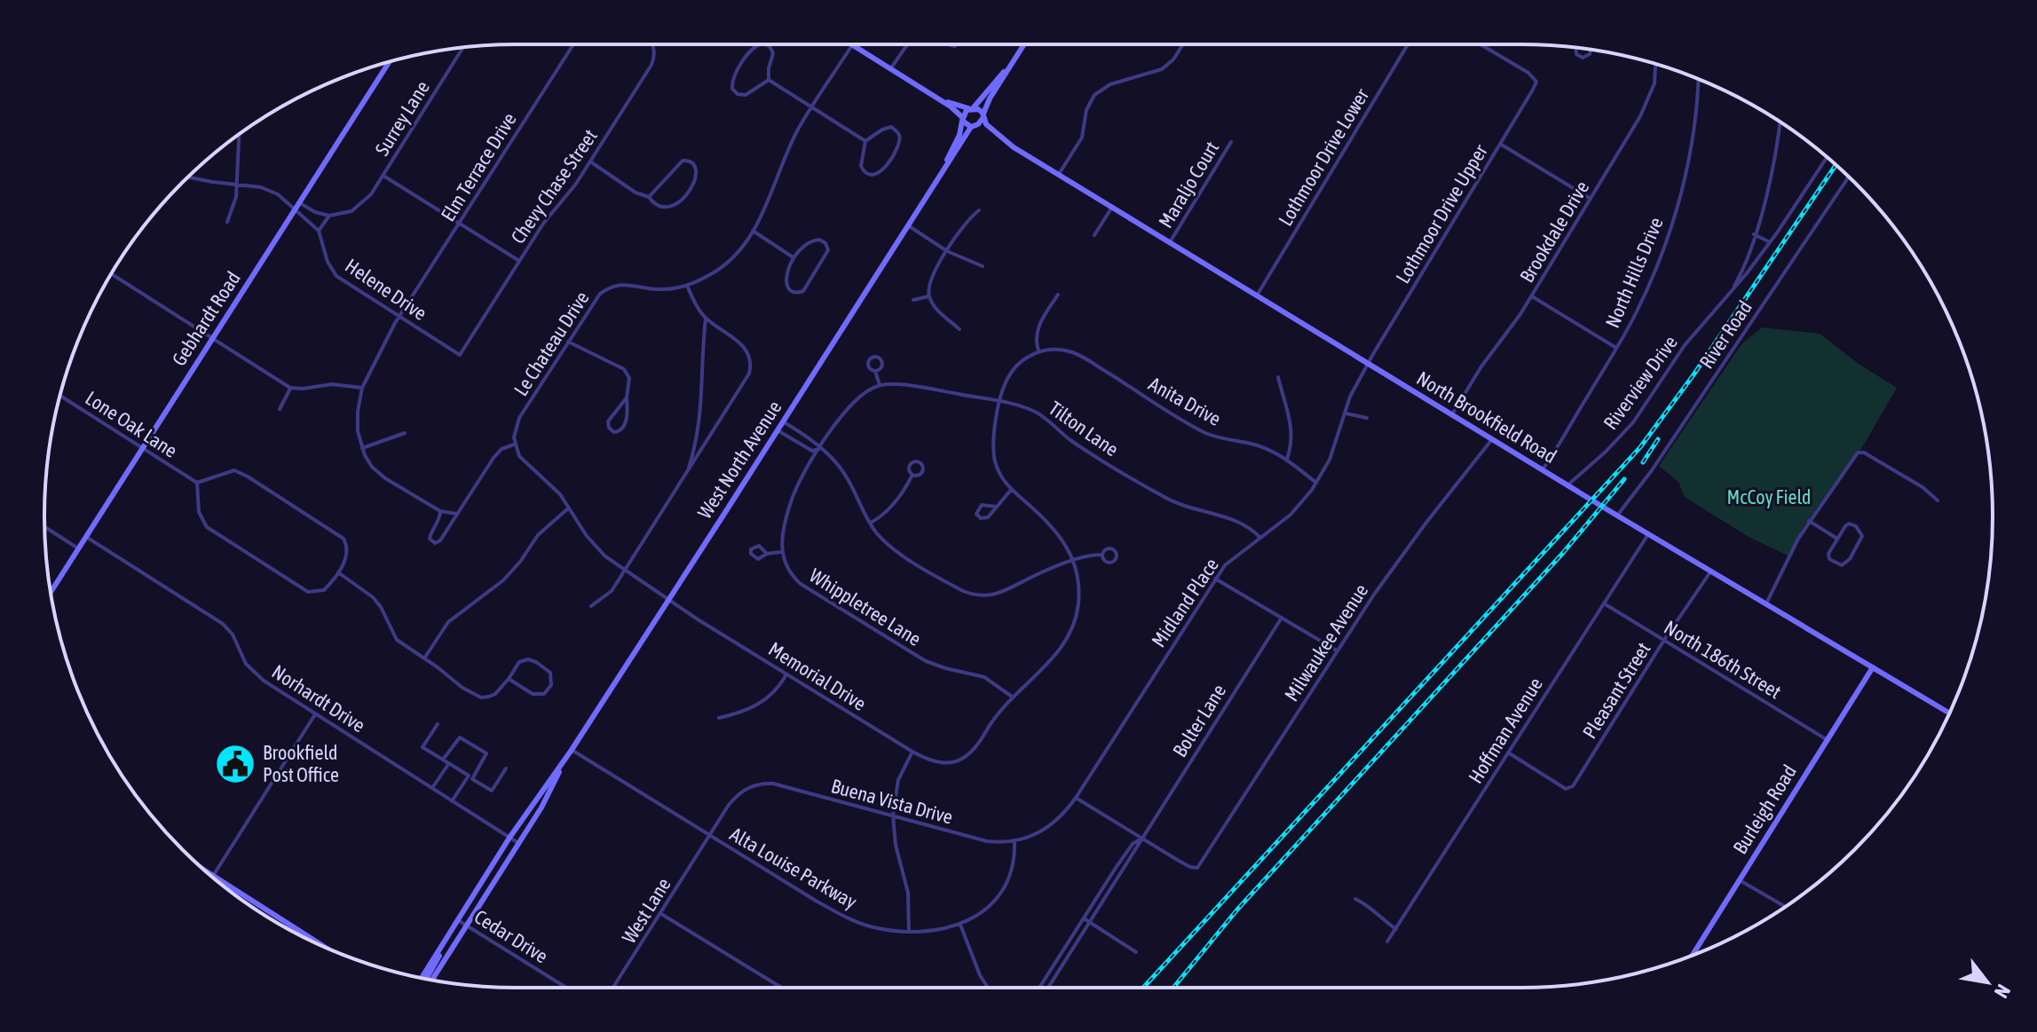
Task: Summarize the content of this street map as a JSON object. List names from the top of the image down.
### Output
{
  "streets": {
    "street": [
      "Surrey Lane",
      "Lothmoor Drive Lower",
      "Elm Terrace Drive",
      "Maraljo Court",
      "Chevy Chase Street",
      "Lothmoor Drive Upper",
      "Brookdale Drive",
      "North Hills Drive",
      "Helene Drive",
      "Gebhardt Road",
      "River Road",
      "Le Chateau Drive",
      "Riverview Drive",
      "Anita Drive",
      "North Brookfield Road",
      "Lone Oak Lane",
      "Tilton Lane",
      "West North Avenue",
      "Midland Place",
      "Whippletree Lane",
      "Milwaukee Avenue",
      "North 186th Street",
      "Memorial Drive",
      "Pleasant Street",
      "Norhardt Drive",
      "Bolter Lane",
      "Hoffman Avenue",
      "Buena Vista Drive",
      "Burleigh Road",
      "Alta Louise Parkway",
      "West Lane",
      "Cedar Drive"
    ]
  },
  "crossings": [
    ["Lothmoor Drive Lower", "North Brookfield Road"],
    ["Elm Terrace Drive", "Helene Drive"],
    ["Maraljo Court", "North Brookfield Road"],
    ["Chevy Chase Street", "Helene Drive"],
    ["Lothmoor Drive Upper", "North Brookfield Road"],
    ["Lothmoor Drive Upper", "Midland Place"],
    ["Brookdale Drive", "North Brookfield Road"],
    ["North Hills Drive", "North Brookfield Road"],
    ["Gebhardt Road", "Lone Oak Lane"],
    ["Gebhardt Road", "Norhardt Drive"],
    ["River Road", "North Brookfield Road"],
    ["Riverview Drive", "North Brookfield Road"],
    ["Anita Drive", "Midland Place"],
    ["North Brookfield Road", "West North Avenue"],
    ["North Brookfield Road", "Midland Place"],
    ["North Brookfield Road", "Milwaukee Avenue"],
    ["North Brookfield Road", "Pleasant Street"],
    ["North Brookfield Road", "Hoffman Avenue"],
    ["North Brookfield Road", "Burleigh Road"],
    ["Tilton Lane", "Midland Place"],
    ["West North Avenue", "Memorial Drive"],
    ["West North Avenue", "Norhardt Drive"],
    ["West North Avenue", "Alta Louise Parkway"],
    ["West North Avenue", "Cedar Drive"],
    ["Midland Place", "Buena Vista Drive"],
    ["Whippletree Lane", "Memorial Drive"],
    ["Milwaukee Avenue", "Bolter Lane"],
    ["North 186th Street", "Pleasant Street"],
    ["North 186th Street", "Hoffman Avenue"],
    ["North 186th Street", "Burleigh Road"],
    ["Pleasant Street", "Hoffman Avenue"],
    ["Buena Vista Drive", "Alta Louise Parkway"],
    ["Buena Vista Drive", "West Lane"],
    ["Alta Louise Parkway", "West Lane"]
  ],
  "parks": ["McCoy Field"],
  "places": {
    "public building": ["Brookfield Post Office"]
  },
  "north": "bottom right"
}
